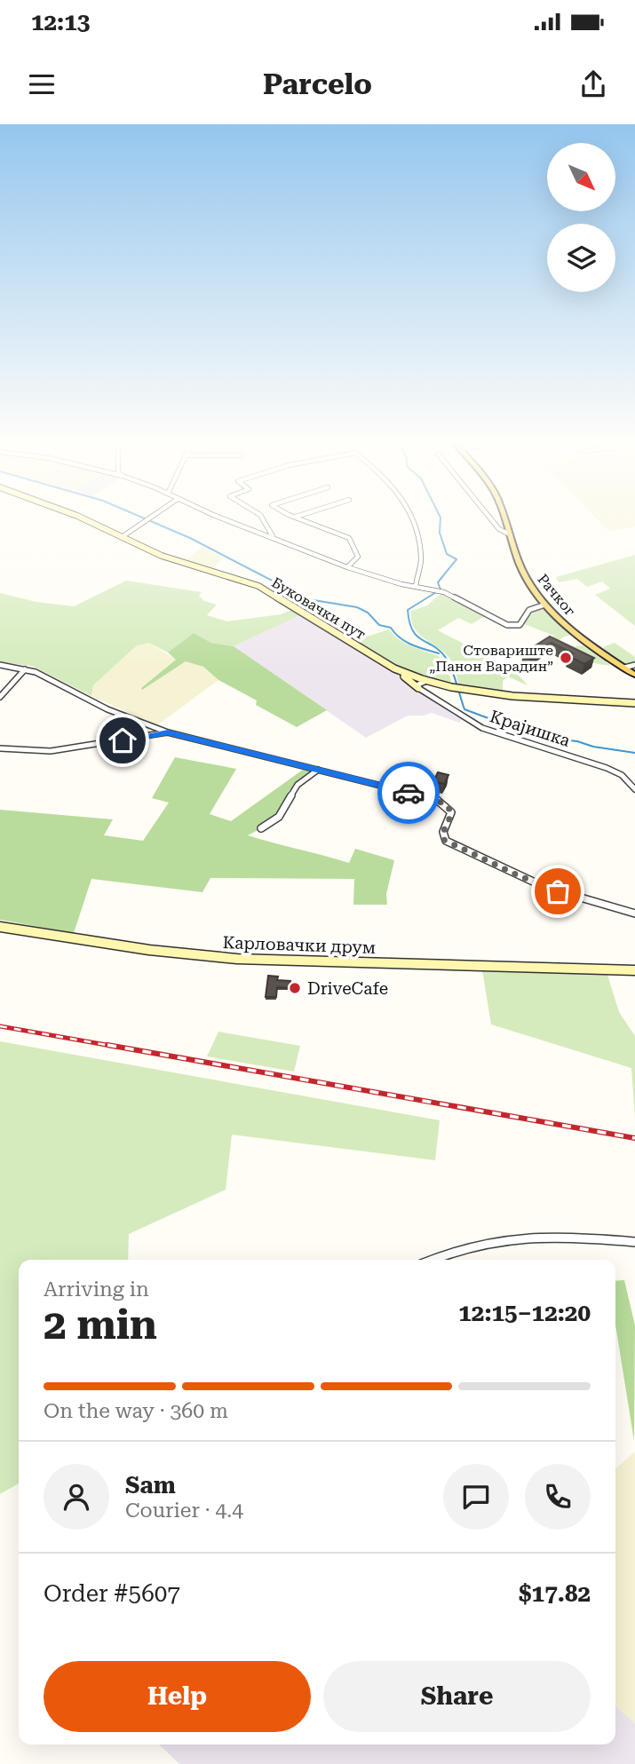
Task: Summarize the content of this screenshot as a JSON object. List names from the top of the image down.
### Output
{
  "streets": {
    "main road": ["Рачког"],
    "street": ["Буковачки пут", "Крајишка", "Карловачки друм"]
  },
  "places": ["Стовариште „Панон Варадин”", "DriveCafe"],
  "north": "bottom right",
  "page": {
    "status": "12:13",
    "header": "Parcelo",
    "heading": ["2 min", "Arriving in", "12:15–12:20"],
    "panel": [
      "Sam",
      "Courier · 4.4",
      "Order #5607",
      "$17.82"
    ],
    "bar": "On the way · 360 m",
    "buttons": ["Help", "Share"]
  }
}
